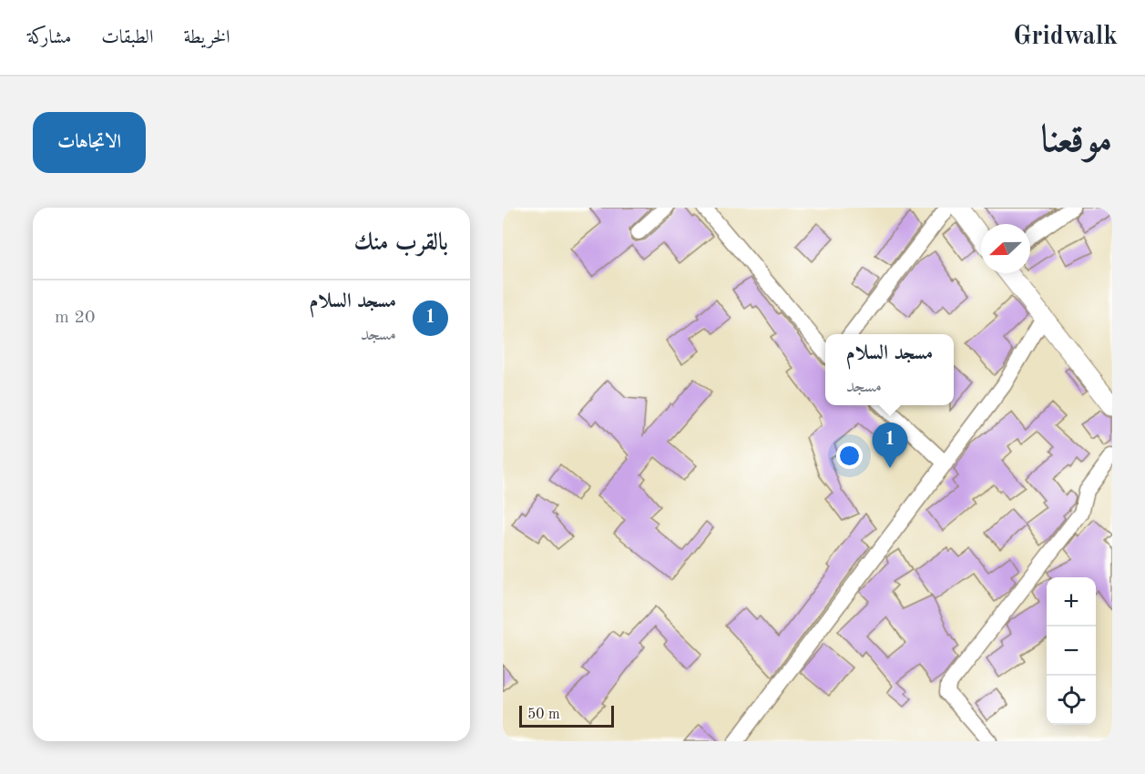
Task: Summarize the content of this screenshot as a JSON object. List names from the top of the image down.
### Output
{
  "scale_bar": "50 m",
  "north": "left",
  "page": {
    "header": "Gridwalk",
    "nav": ["الخريطة", "الطبقات", "مشاركة"],
    "title": "موقعنا",
    "buttons": "الاتجاهات",
    "heading": "بالقرب منك",
    "list": [
      {
        "mark": "1",
        "name": "مسجد السلام",
        "note": "مسجد",
        "value": "20 m"
      }
    ],
    "popup": ["مسجد السلام", "مسجد"],
    "pins": "1",
    "map_buttons": ["+", "−"],
    "scale": "50 m"
  }
}
